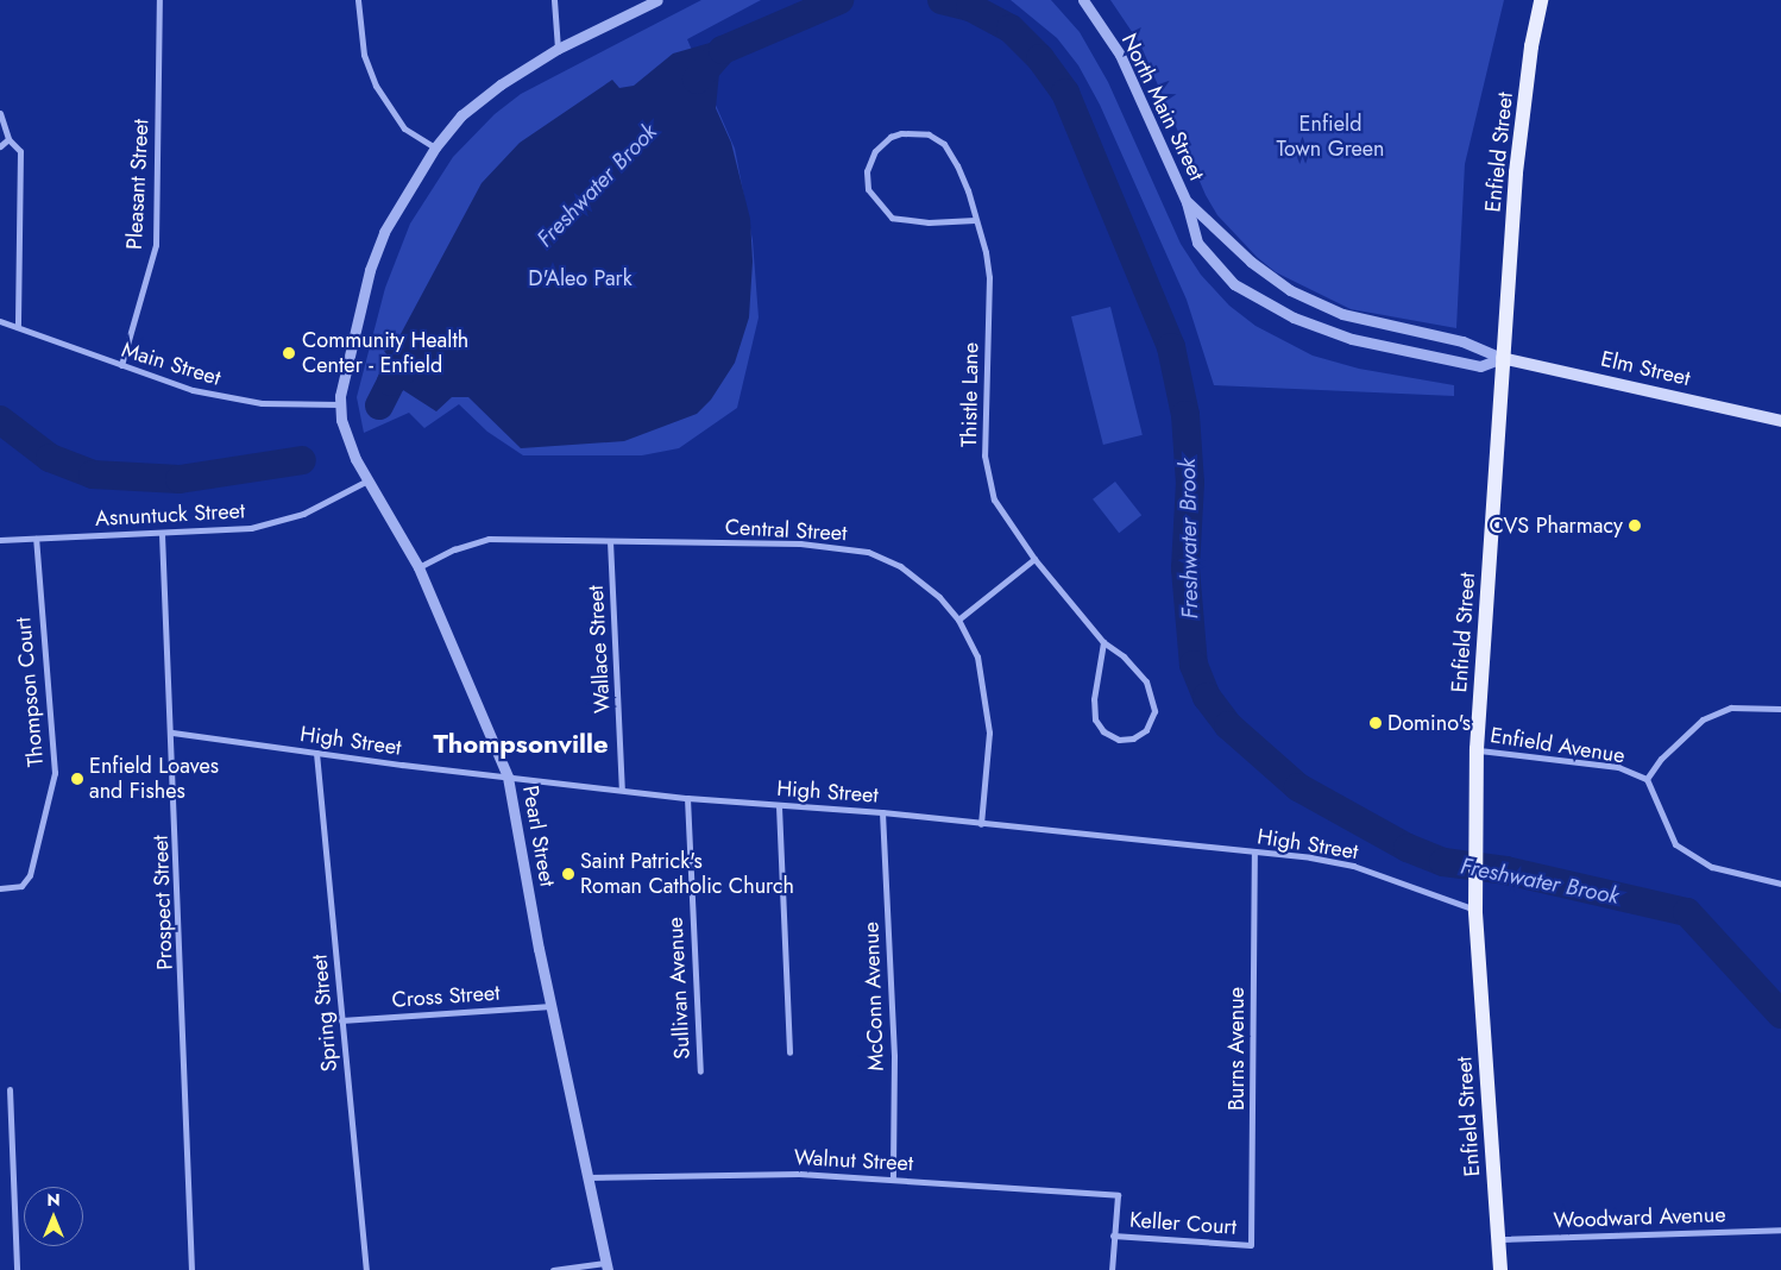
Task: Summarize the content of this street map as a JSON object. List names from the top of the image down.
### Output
{
  "streets": {
    "main road": ["Enfield Street", "Elm Street"],
    "street": [
      "North Main Street",
      "Pleasant Street",
      "Main Street",
      "Thistle Lane",
      "Asnuntuck Street",
      "Central Street",
      "Wallace Street",
      "Thompson Court",
      "High Street",
      "Enfield Avenue",
      "Pearl Street",
      "Prospect Street",
      "Sullivan Avenue",
      "Cross Street",
      "McConn Avenue",
      "Spring Street",
      "Burns Avenue",
      "Walnut Street",
      "Woodward Avenue",
      "Keller Court"
    ]
  },
  "crossings": [
    ["North Main Street", "Enfield Street"],
    ["North Main Street", "Elm Street"],
    ["Enfield Street", "Elm Street"],
    ["Enfield Street", "High Street"],
    ["Enfield Street", "Enfield Avenue"],
    ["Enfield Street", "Woodward Avenue"],
    ["Pleasant Street", "Main Street"],
    ["Main Street", "Pearl Street"],
    ["Asnuntuck Street", "Thompson Court"],
    ["Asnuntuck Street", "Pearl Street"],
    ["Asnuntuck Street", "Prospect Street"],
    ["Central Street", "Wallace Street"],
    ["Central Street", "High Street"],
    ["Central Street", "Pearl Street"],
    ["Wallace Street", "High Street"],
    ["High Street", "Pearl Street"],
    ["High Street", "Prospect Street"],
    ["High Street", "Sullivan Avenue"],
    ["High Street", "McConn Avenue"],
    ["High Street", "Spring Street"],
    ["High Street", "Burns Avenue"],
    ["Pearl Street", "Cross Street"],
    ["Pearl Street", "Walnut Street"],
    ["Cross Street", "Spring Street"],
    ["McConn Avenue", "Walnut Street"],
    ["Burns Avenue", "Keller Court"],
    ["Walnut Street", "Keller Court"]
  ],
  "districts": ["Thompsonville"],
  "water": ["Freshwater Brook"],
  "parks": ["Enfield Town Green", "D'Aleo Park"],
  "places": [
    "Community Health Center - Enfield",
    "CVS Pharmacy",
    "Domino's",
    "Enfield Loaves and Fishes",
    "Saint Patrick's Roman Catholic Church"
  ],
  "north": "top"
}
